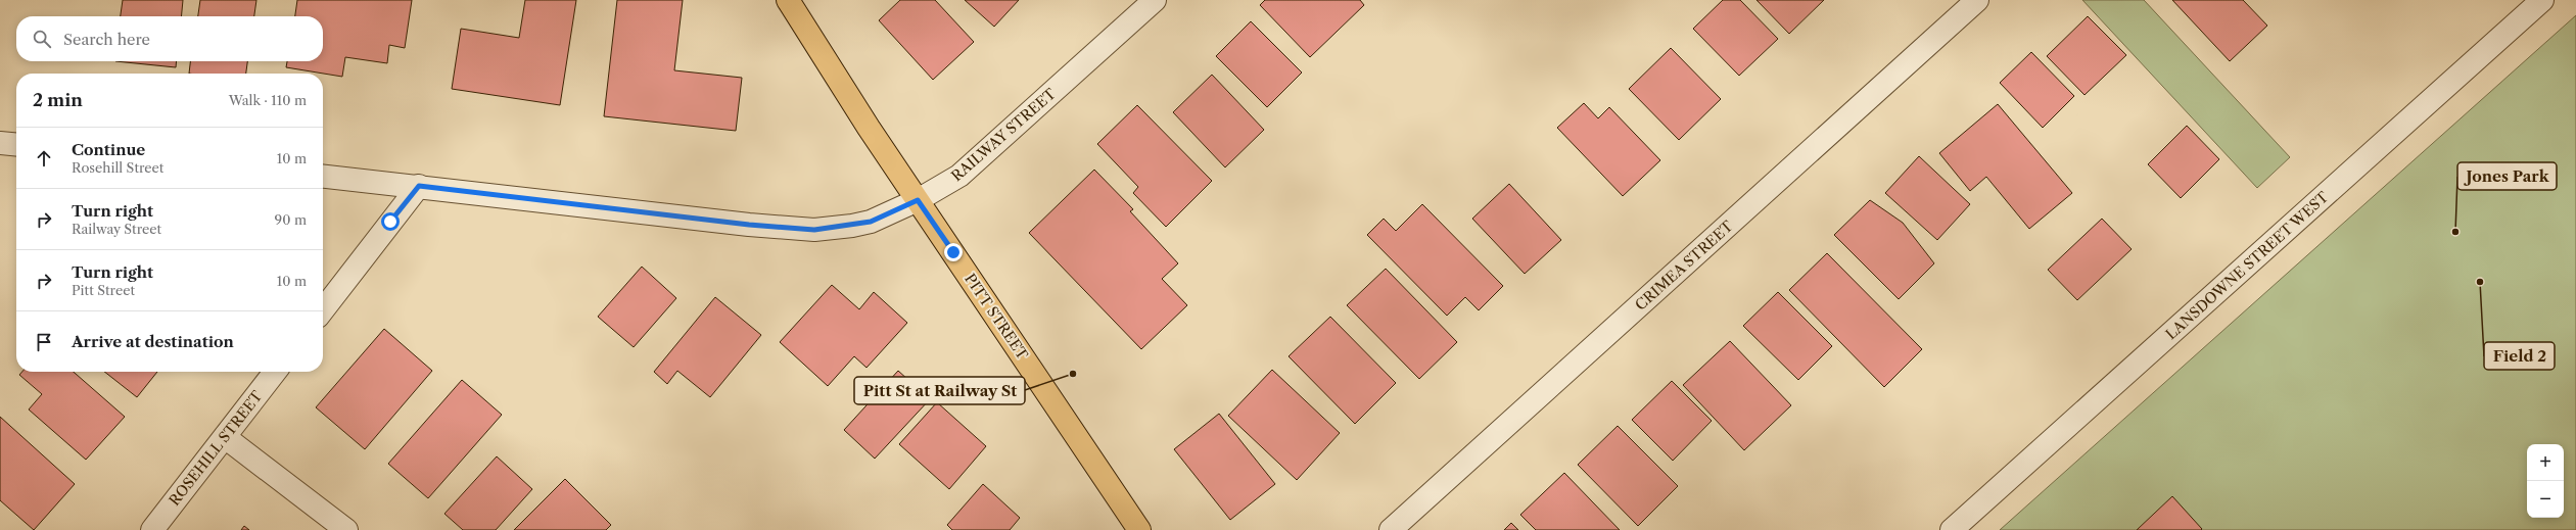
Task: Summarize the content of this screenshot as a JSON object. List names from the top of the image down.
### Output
{
  "streets": {
    "main road": ["PITT STREET"],
    "street": [
      "RAILWAY STREET",
      "CRIMEA STREET",
      "LANSDOWNE STREET WEST",
      "ROSEHILL STREET"
    ]
  },
  "crossings": [
    ["RAILWAY STREET", "PITT STREET"]
  ],
  "places": ["Jones Park", "Field 2", "Pitt St at Railway St"],
  "page": {
    "search": "Search here",
    "heading": ["2 min", "Walk · 110 m"],
    "list": [
      ["Continue", "Rosehill Street", "10 m"],
      ["Turn right", "Railway Street", "90 m"],
      ["Turn right", "Pitt Street", "10 m"],
      "Arrive at destination"
    ],
    "map_buttons": ["+", "−"]
  }
}
